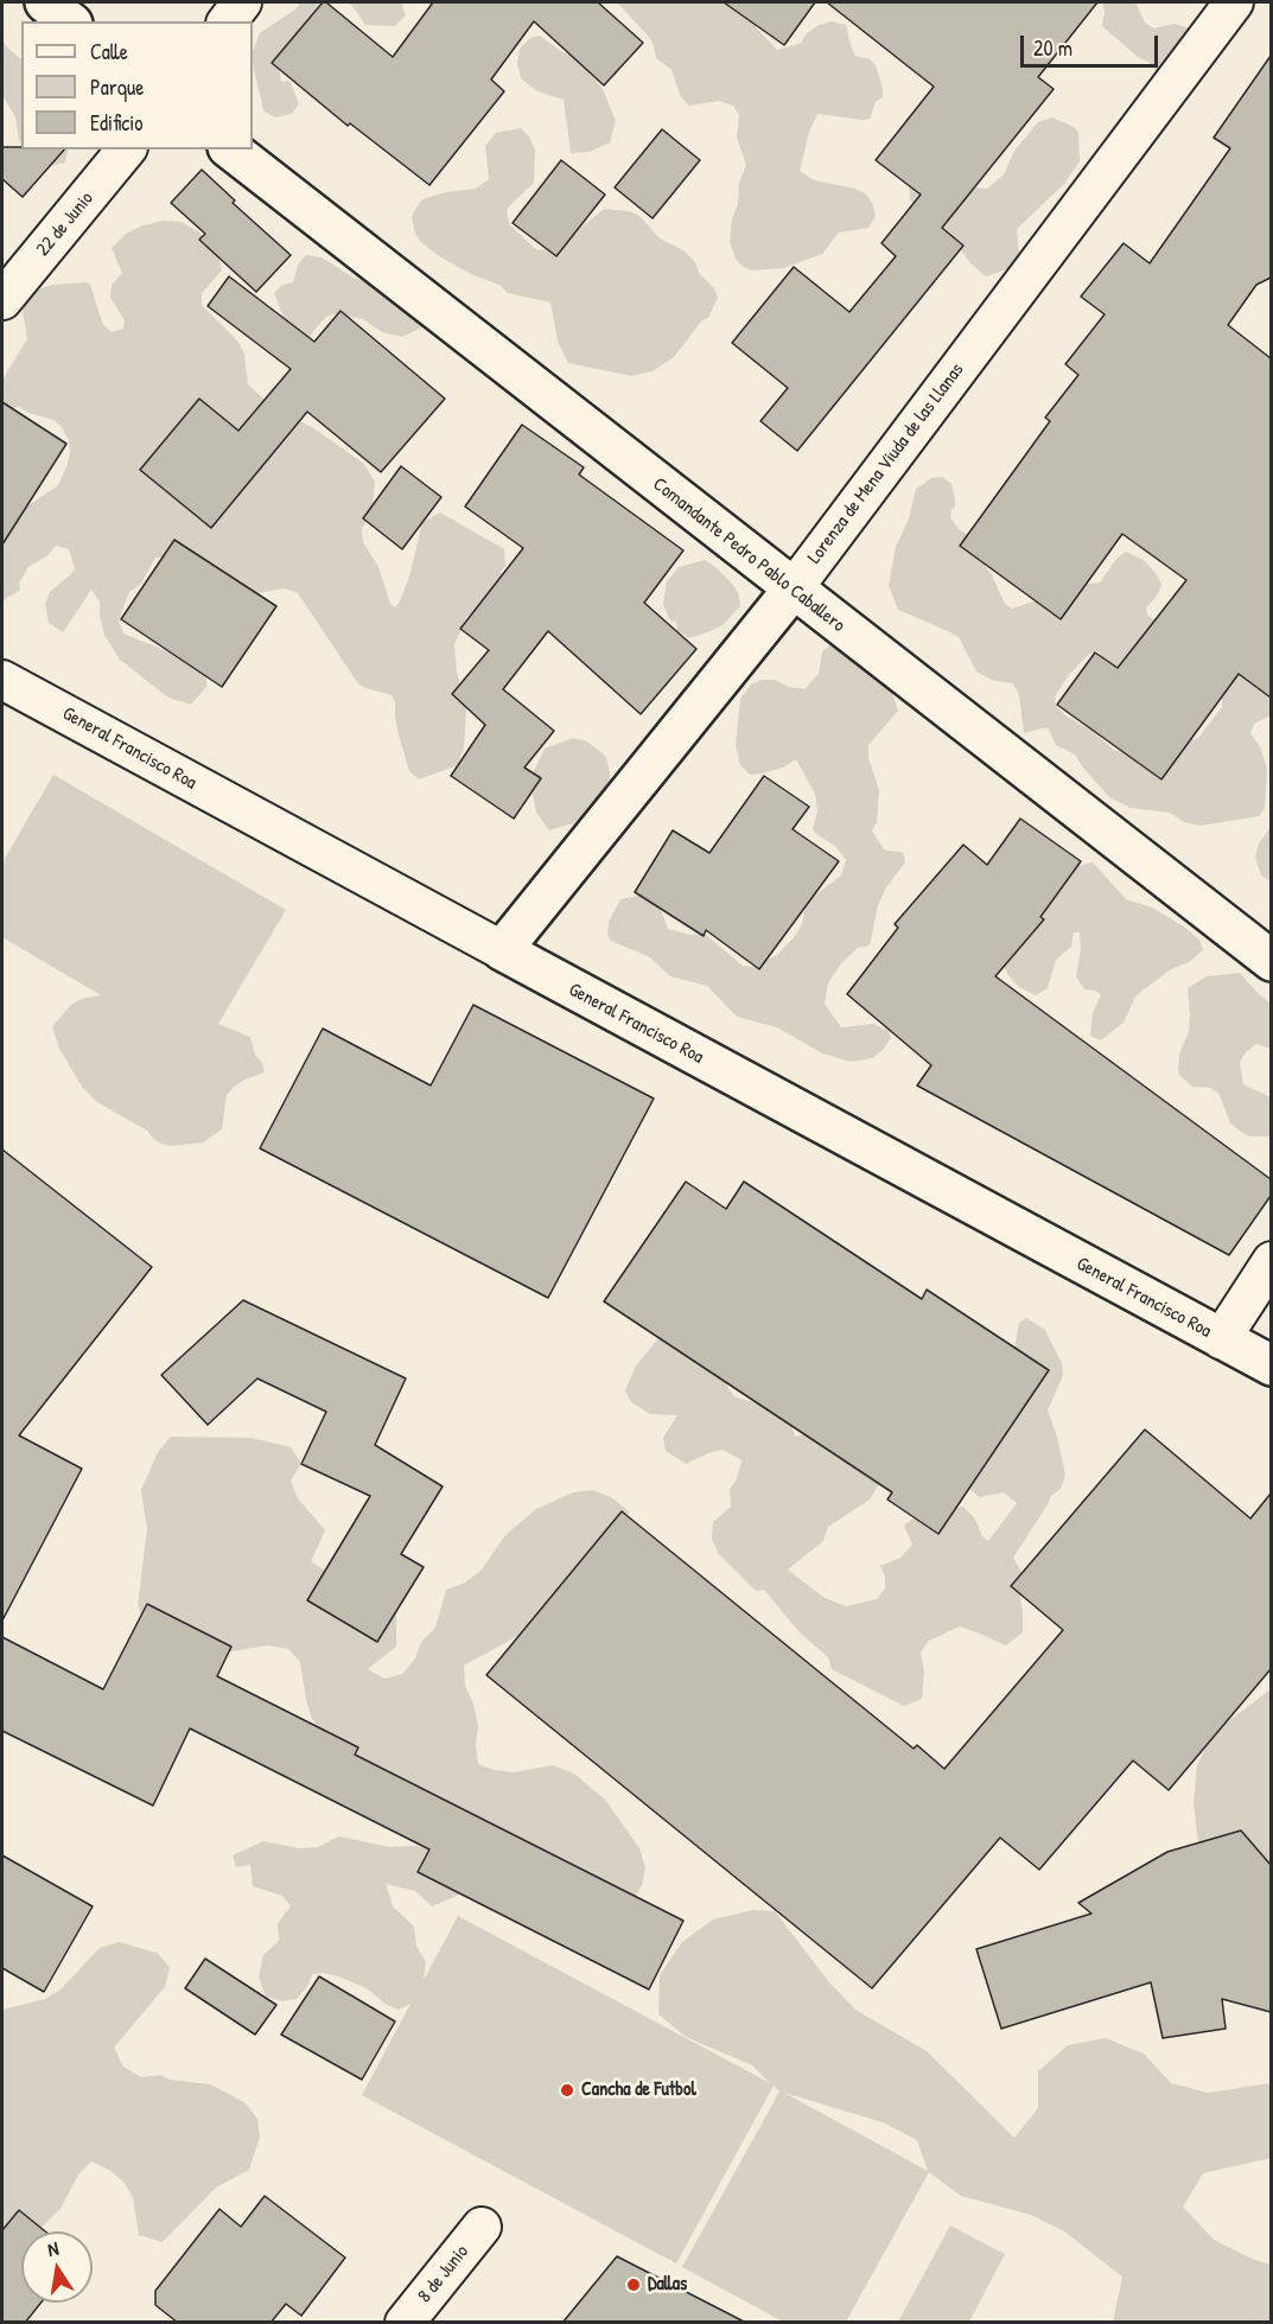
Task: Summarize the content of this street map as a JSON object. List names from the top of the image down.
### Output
{
  "streets": {
    "street": [
      "22 de Junio",
      "Lorenza de Mena Viuda de las Llanas",
      "Comandante Pedro Pablo Caballero",
      "General Francisco Roa",
      "8 de Junio"
    ]
  },
  "crossings": [
    ["Lorenza de Mena Viuda de las Llanas", "Comandante Pedro Pablo Caballero"],
    ["Lorenza de Mena Viuda de las Llanas", "General Francisco Roa"]
  ],
  "places": ["Cancha de Futbol", "Dallas"],
  "legend": ["Calle", "Parque", "Edificio"],
  "scale_bar": "20 m",
  "north": "top"
}
